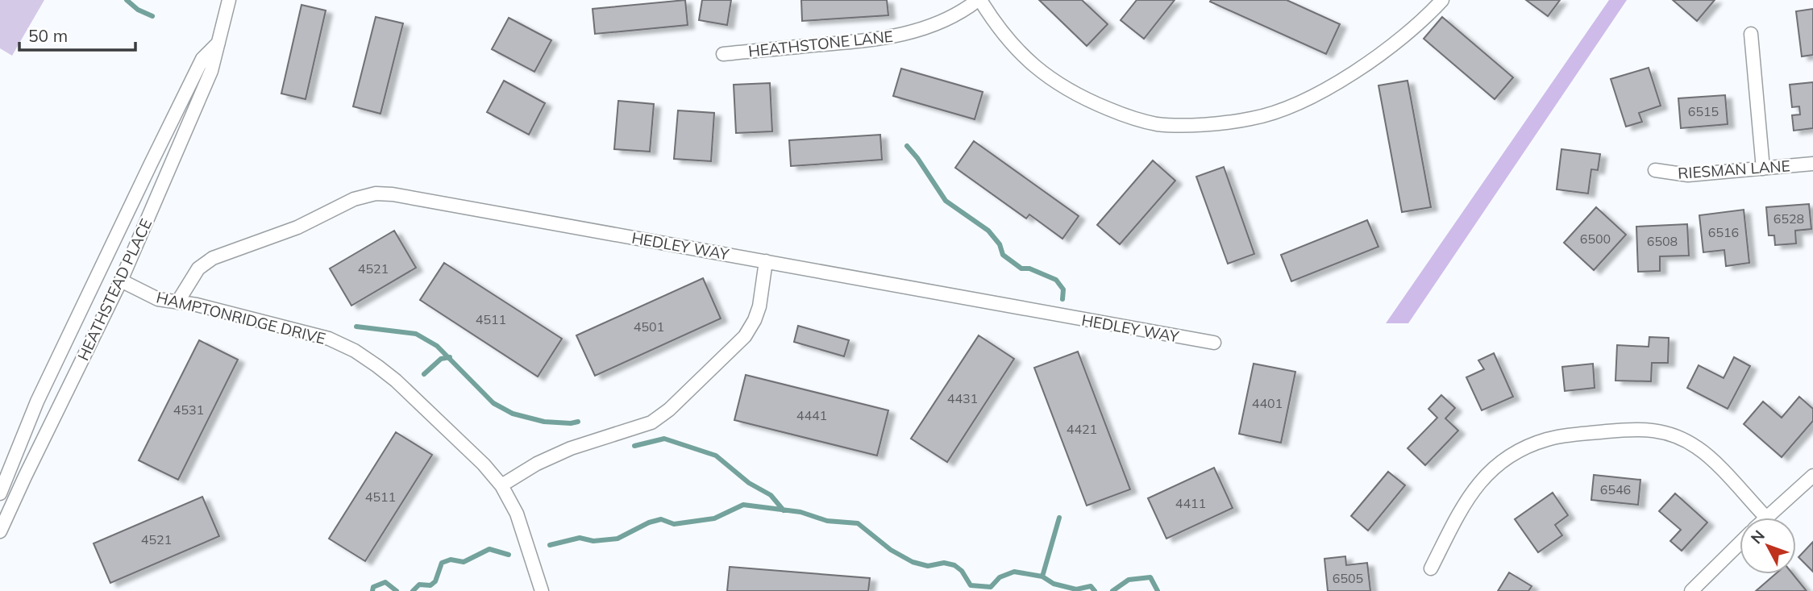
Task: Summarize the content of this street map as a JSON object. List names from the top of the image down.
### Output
{
  "streets": {
    "street": [
      "HEATHSTONE LANE",
      "RIESMAN LANE",
      "HEDLEY WAY",
      "HEATHSTEAD PLACE",
      "HAMPTONRIDGE DRIVE"
    ]
  },
  "crossings": [
    ["HEDLEY WAY", "HAMPTONRIDGE DRIVE"],
    ["HEATHSTEAD PLACE", "HAMPTONRIDGE DRIVE"]
  ],
  "house_numbers": [
    "6515",
    "6528",
    "6516",
    "6500",
    "6508",
    "4521",
    "4511",
    "4501",
    "4431",
    "4401",
    "4531",
    "4441",
    "4421",
    "6546",
    "4511",
    "4411",
    "4521",
    "6505"
  ],
  "scale_bar": "50 m",
  "north": "top left"
}
